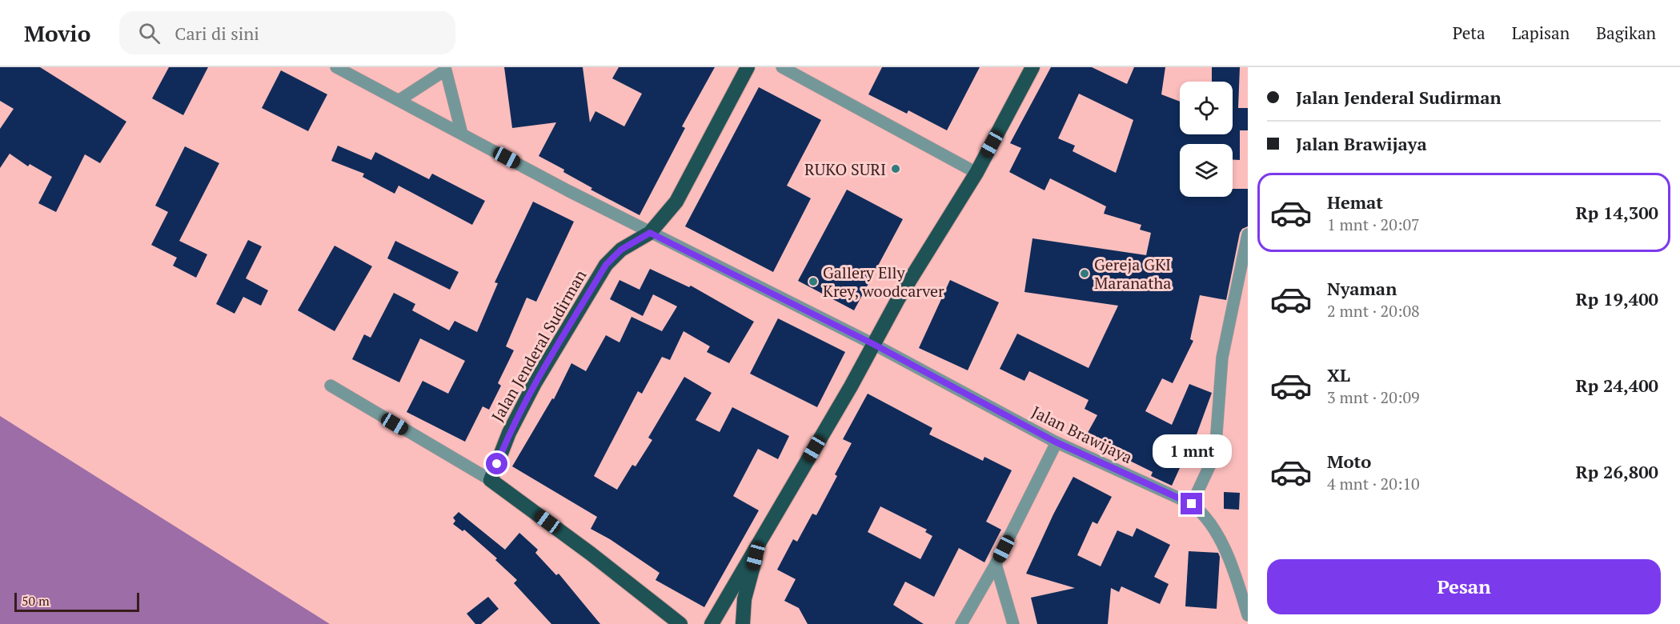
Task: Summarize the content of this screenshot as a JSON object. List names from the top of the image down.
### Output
{
  "streets": {
    "highway": ["Jalan Jenderal Sudirman"],
    "street": ["Jalan Brawijaya"]
  },
  "crossings": [
    ["Jalan Jenderal Sudirman", "Jalan Brawijaya"]
  ],
  "places": ["RUKO SURI", "Gereja GKI Maranatha", "Gallery Elly Krey, woodcarver"],
  "scale_bar": "50 m",
  "page": {
    "header": "Movio",
    "search": "Cari di sini",
    "nav": ["Peta", "Lapisan", "Bagikan"],
    "banner": ["Jalan Jenderal Sudirman", "Jalan Brawijaya"],
    "list": [
      {
        "name": "Hemat",
        "note": "1 mnt · 20:07",
        "value": "Rp 14,300"
      },
      {
        "name": "Nyaman",
        "note": "2 mnt · 20:08",
        "value": "Rp 19,400"
      },
      {
        "name": "XL",
        "note": "3 mnt · 20:09",
        "value": "Rp 24,400"
      },
      {
        "name": "Moto",
        "note": "4 mnt · 20:10",
        "value": "Rp 26,800"
      }
    ],
    "bubble": "1 mnt",
    "buttons": "Pesan",
    "scale": "50 m"
  }
}
